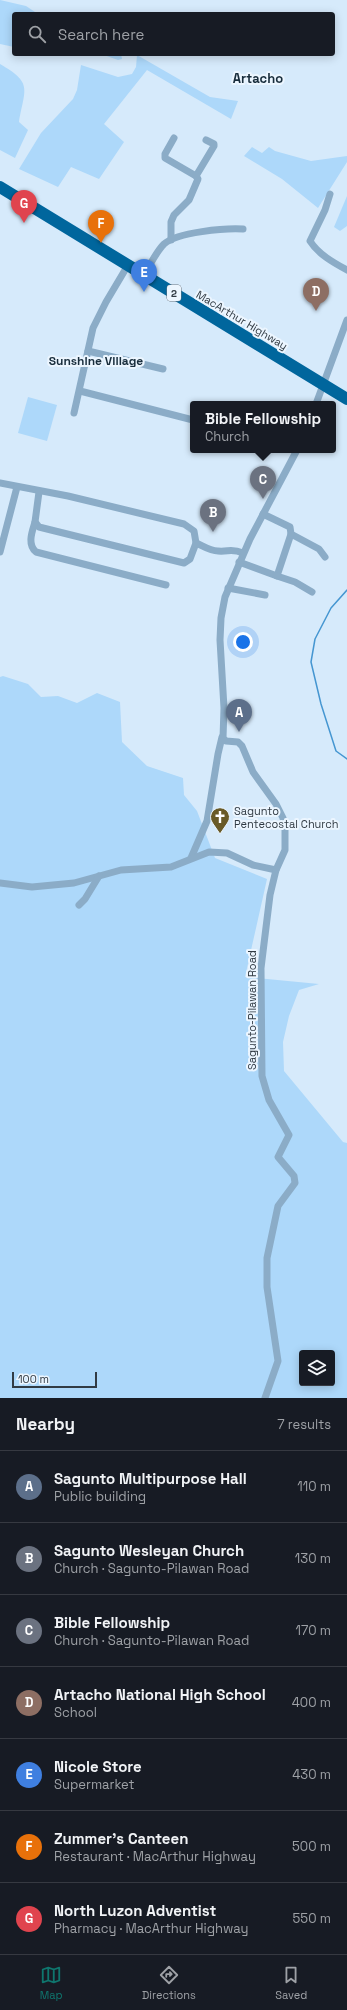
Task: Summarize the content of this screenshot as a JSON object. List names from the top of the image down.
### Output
{
  "streets": {
    "highway": ["2", "MacArthur Highway"],
    "street": ["Sagunto-Pilawan Road"]
  },
  "districts": ["Artacho", "Sunshine Village"],
  "places": {
    "church": ["Sagunto Pentecostal Church"]
  },
  "scale_bar": "100 m",
  "page": {
    "search": "Search here",
    "pins": [
      "G",
      "F",
      "E",
      "D",
      "C",
      "B",
      "A"
    ],
    "popup": ["Bible Fellowship", "Church"],
    "scale": "100 m",
    "heading": ["Nearby", "7 results"],
    "list": [
      {
        "mark": "A",
        "name": "Sagunto Multipurpose Hall",
        "note": "Public building",
        "value": "110 m"
      },
      {
        "mark": "B",
        "name": "Sagunto Wesleyan Church",
        "note": "Church · Sagunto-Pilawan Road",
        "value": "130 m"
      },
      {
        "mark": "C",
        "name": "Bible Fellowship",
        "note": "Church · Sagunto-Pilawan Road",
        "value": "170 m"
      },
      {
        "mark": "D",
        "name": "Artacho National High School",
        "note": "School",
        "value": "400 m"
      },
      {
        "mark": "E",
        "name": "Nicole Store",
        "note": "Supermarket",
        "value": "430 m"
      },
      {
        "mark": "F",
        "name": "Zummer's Canteen",
        "note": "Restaurant · MacArthur Highway",
        "value": "500 m"
      },
      {
        "mark": "G",
        "name": "North Luzon Adventist",
        "note": "Pharmacy · MacArthur Highway",
        "value": "550 m"
      }
    ],
    "nav": ["Map", "Directions", "Saved"]
  }
}
